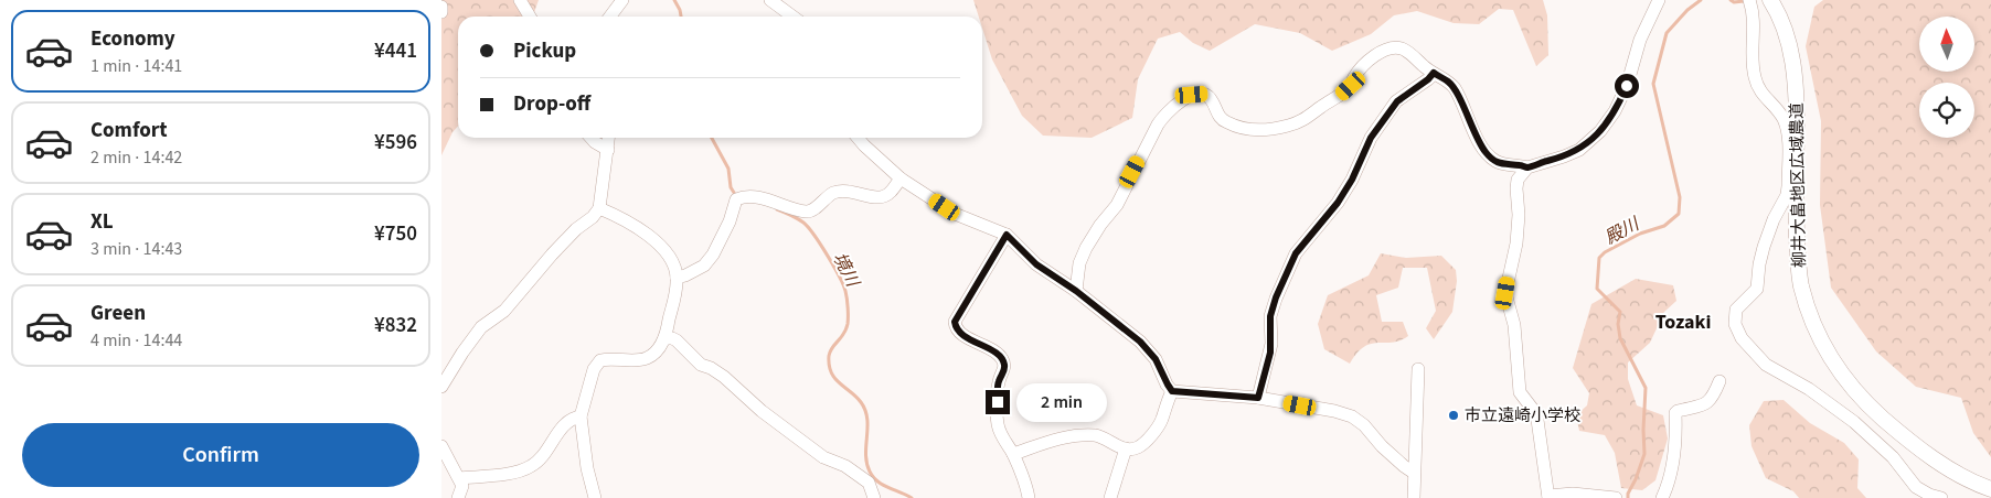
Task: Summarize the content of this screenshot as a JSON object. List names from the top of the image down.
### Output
{
  "streets": {
    "street": ["柳井大畠地区広域農道"]
  },
  "districts": ["Tozaki"],
  "water": ["殿川", "境川"],
  "places": ["市立遠崎小学校"],
  "north": "top",
  "page": {
    "list": [
      {
        "name": "Economy",
        "note": "1 min · 14:41",
        "value": "¥441"
      },
      {
        "name": "Comfort",
        "note": "2 min · 14:42",
        "value": "¥596"
      },
      {
        "name": "XL",
        "note": "3 min · 14:43",
        "value": "¥750"
      },
      {
        "name": "Green",
        "note": "4 min · 14:44",
        "value": "¥832"
      }
    ],
    "banner": ["Pickup", "Drop-off"],
    "bubble": "2 min",
    "buttons": "Confirm"
  }
}
